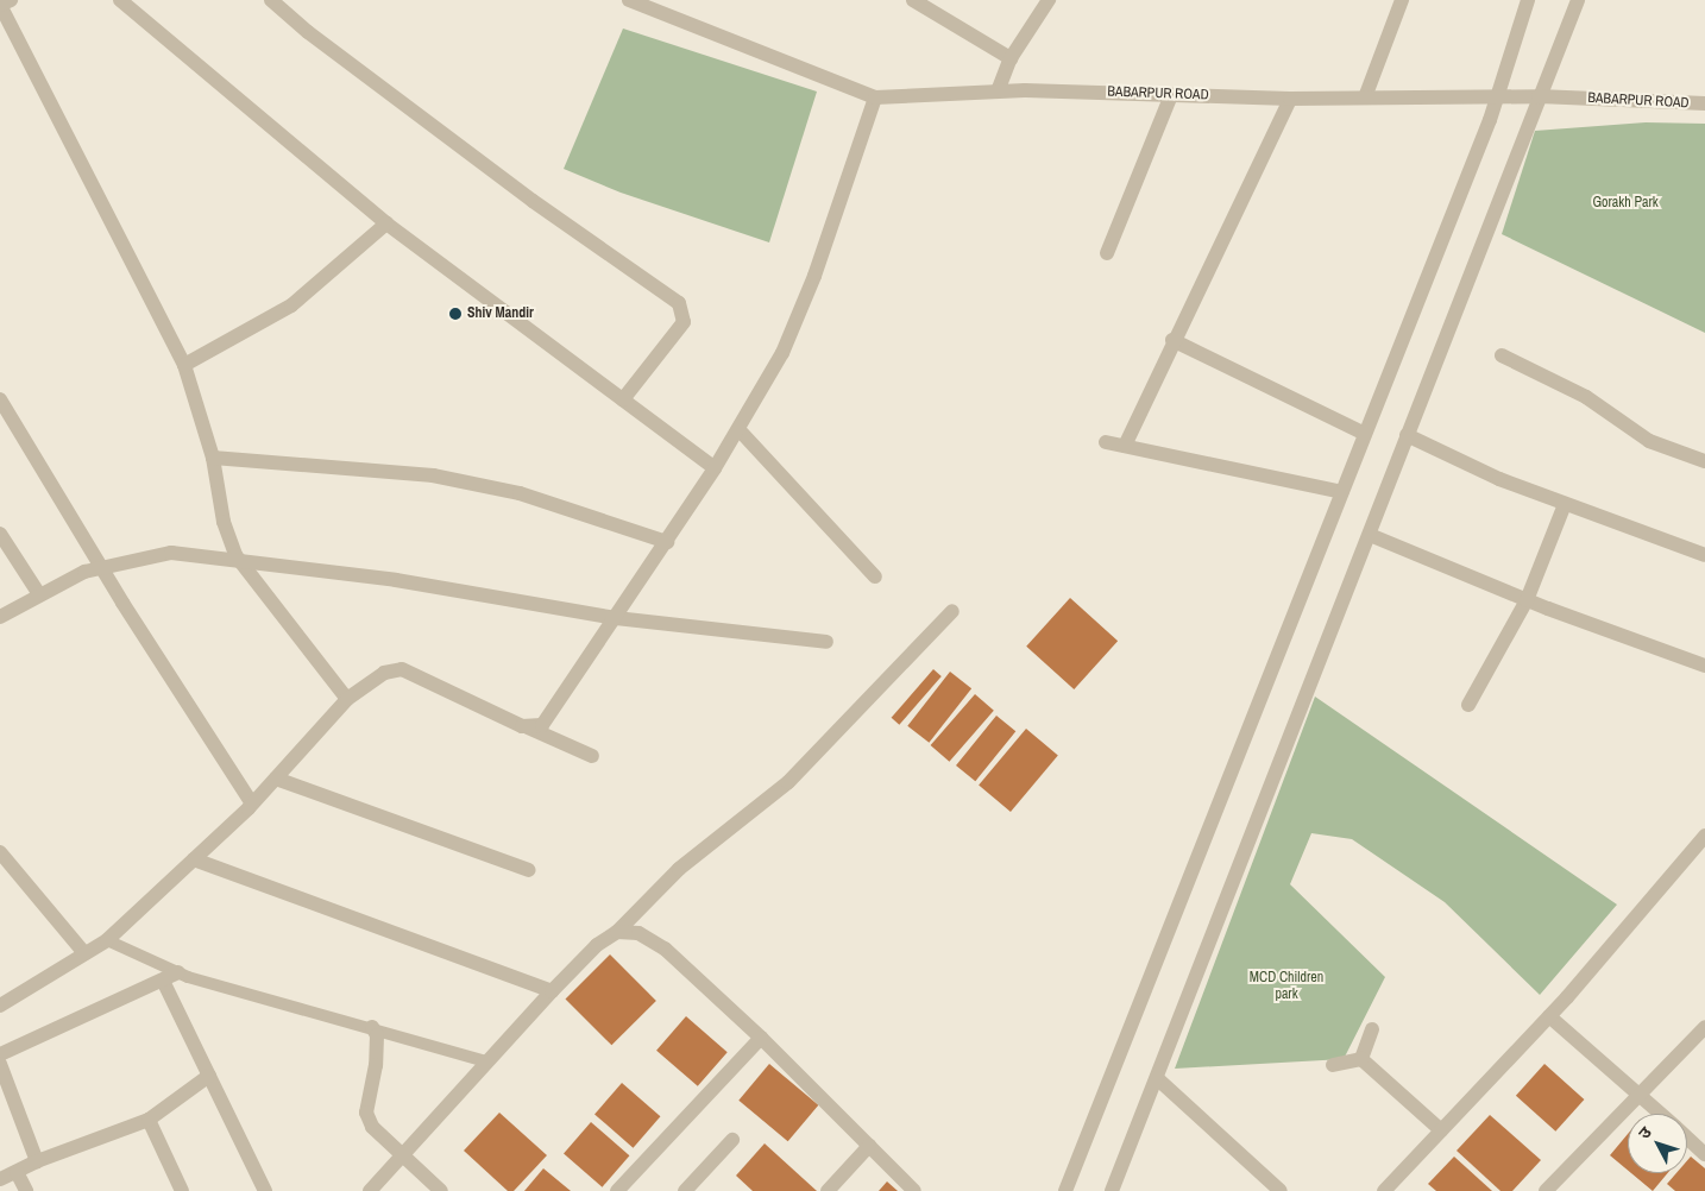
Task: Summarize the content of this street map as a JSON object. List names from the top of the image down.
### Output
{
  "streets": {
    "street": ["BABARPUR ROAD"]
  },
  "parks": ["Gorakh Park", "MCD Children park"],
  "places": ["Shiv Mandir"],
  "north": "top left"
}
